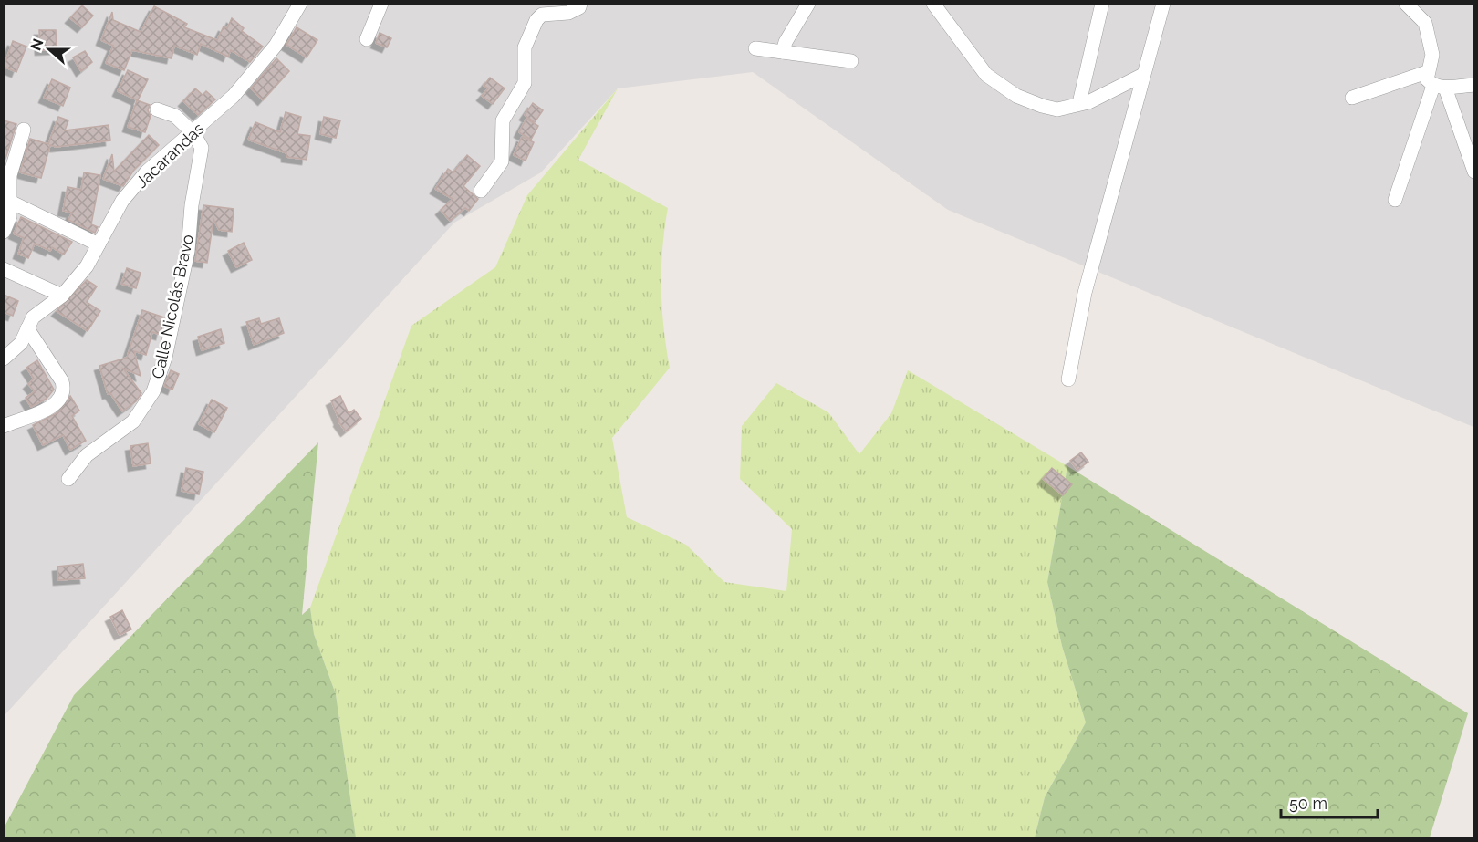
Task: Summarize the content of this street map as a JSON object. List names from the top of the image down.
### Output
{
  "streets": {
    "street": ["Jacarandas", "Calle Nicolás Bravo"]
  },
  "crossings": [
    ["Jacarandas", "Calle Nicolás Bravo"]
  ],
  "scale_bar": "50 m",
  "north": "left"
}
